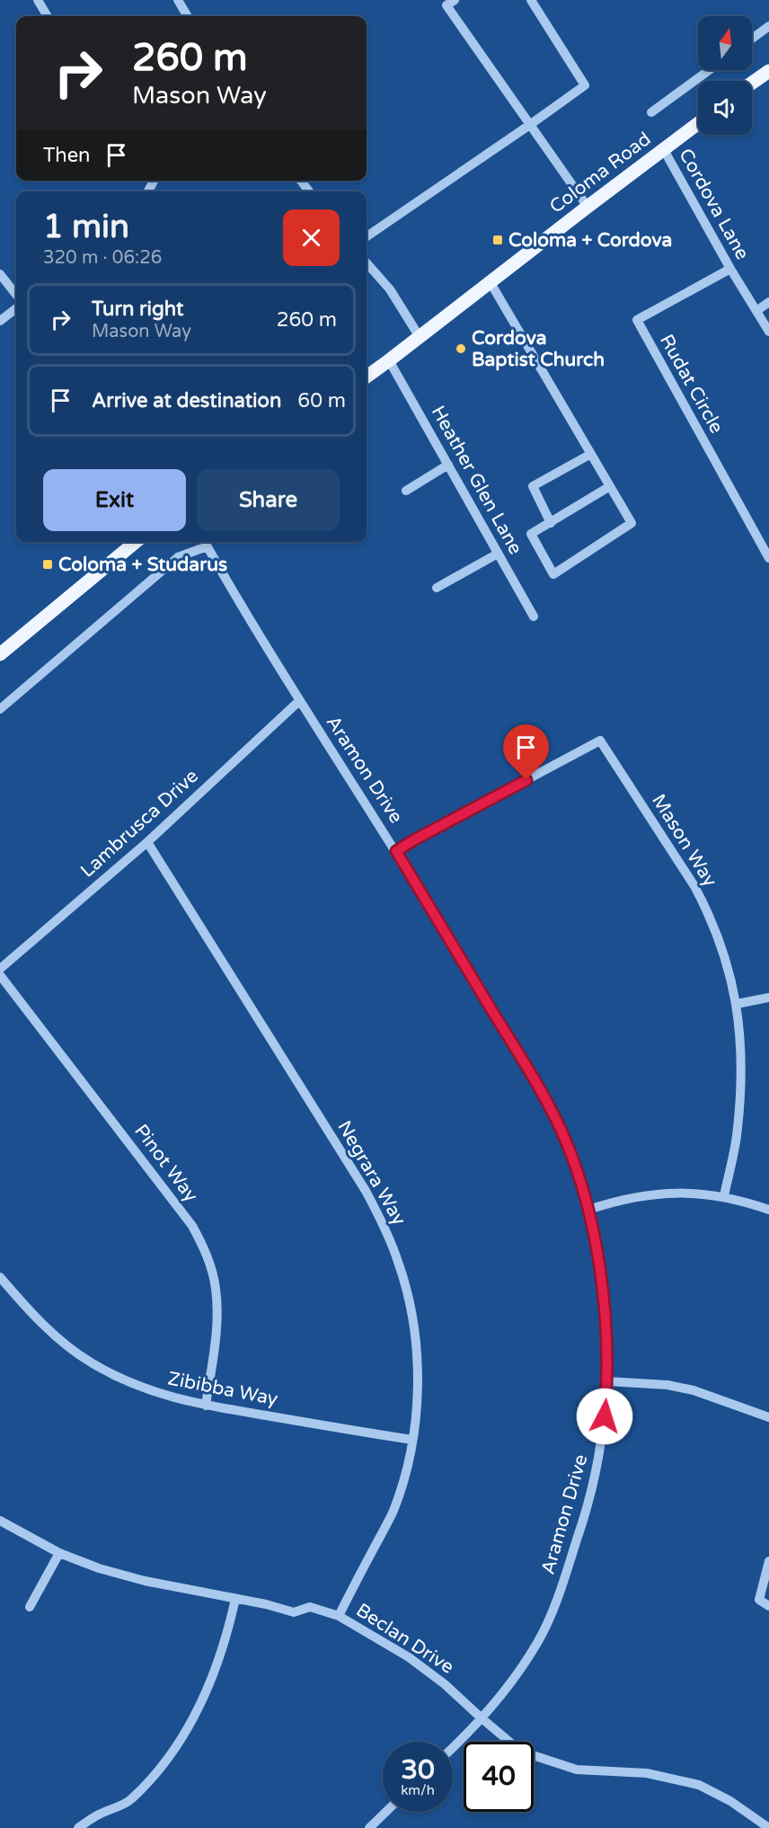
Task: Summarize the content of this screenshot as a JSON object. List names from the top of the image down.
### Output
{
  "streets": {
    "main road": ["Coloma Road"],
    "street": [
      "Cordova Lane",
      "Rudat Circle",
      "Heather Glen Lane",
      "Aramon Drive",
      "Lambrusca Drive",
      "Mason Way",
      "Pinot Way",
      "Negrara Way",
      "Zibibba Way",
      "Beclan Drive"
    ]
  },
  "crossings": [
    ["Coloma Road", "Cordova Lane"],
    ["Coloma Road", "Heather Glen Lane"],
    ["Cordova Lane", "Rudat Circle"],
    ["Aramon Drive", "Lambrusca Drive"],
    ["Aramon Drive", "Mason Way"],
    ["Aramon Drive", "Beclan Drive"],
    ["Lambrusca Drive", "Negrara Way"],
    ["Pinot Way", "Zibibba Way"],
    ["Negrara Way", "Zibibba Way"],
    ["Negrara Way", "Beclan Drive"]
  ],
  "places": {
    "transit": ["Coloma + Cordova", "Coloma + Studarus"],
    "other": ["Cordova Baptist Church"]
  },
  "north": "top",
  "page": {
    "turn": ["260 m", "Mason Way"],
    "then": "Then",
    "heading": ["1 min", "320 m · 06:26"],
    "list": [
      {
        "name": "Turn right",
        "note": "Mason Way",
        "value": "260 m"
      },
      {
        "name": "Arrive at destination",
        "value": "60 m"
      }
    ],
    "buttons": ["Exit", "Share"],
    "speed": "30 km/h",
    "limit": "40"
  }
}
